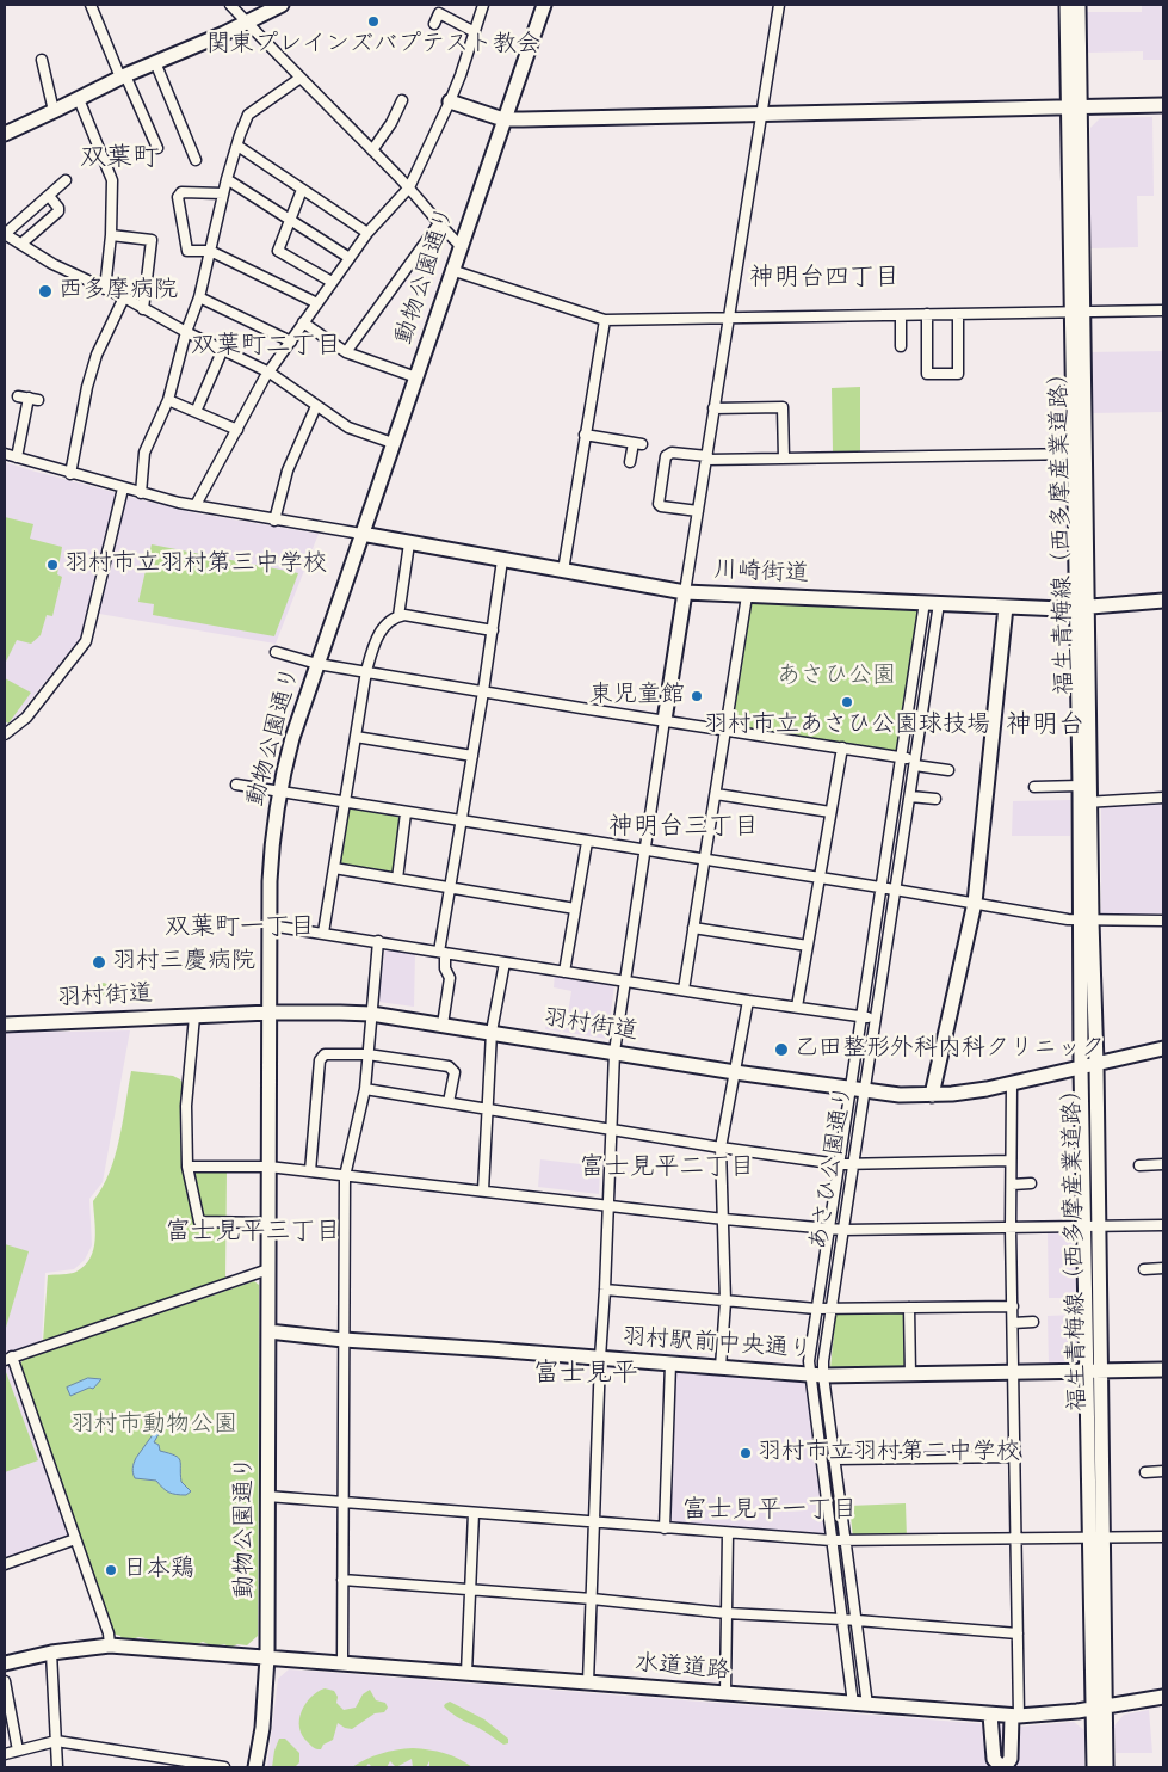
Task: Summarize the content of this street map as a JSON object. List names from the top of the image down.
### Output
{
  "streets": {
    "street": [
      "動物公園通り",
      "福生青梅線（西多摩産業道路）",
      "川崎街道",
      "羽村街道",
      "あさひ公園通り",
      "羽村駅前中央通り",
      "水道道路"
    ]
  },
  "crossings": [
    ["動物公園通り", "川崎街道"],
    ["動物公園通り", "羽村街道"],
    ["動物公園通り", "羽村駅前中央通り"],
    ["動物公園通り", "水道道路"],
    ["福生青梅線（西多摩産業道路）", "川崎街道"],
    ["福生青梅線（西多摩産業道路）", "羽村街道"],
    ["福生青梅線（西多摩産業道路）", "羽村駅前中央通り"],
    ["福生青梅線（西多摩産業道路）", "水道道路"],
    ["川崎街道", "あさひ公園通り"],
    ["羽村街道", "あさひ公園通り"],
    ["あさひ公園通り", "羽村駅前中央通り"],
    ["あさひ公園通り", "水道道路"]
  ],
  "districts": [
    "双葉町",
    "神明台四丁目",
    "双葉町二丁目",
    "神明台",
    "神明台三丁目",
    "双葉町一丁目",
    "富士見平二丁目",
    "富士見平三丁目",
    "富士見平",
    "富士見平一丁目"
  ],
  "parks": ["あさひ公園", "羽村市動物公園"],
  "places": [
    "関東プレインズバプテスト教会",
    "西多摩病院",
    "羽村市立羽村第三中学校",
    "東児童館",
    "羽村市立あさひ公園球技場",
    "羽村三慶病院",
    "乙田整形外科内科クリニック",
    "羽村市立羽村第二中学校",
    "日本鶏"
  ]
}
